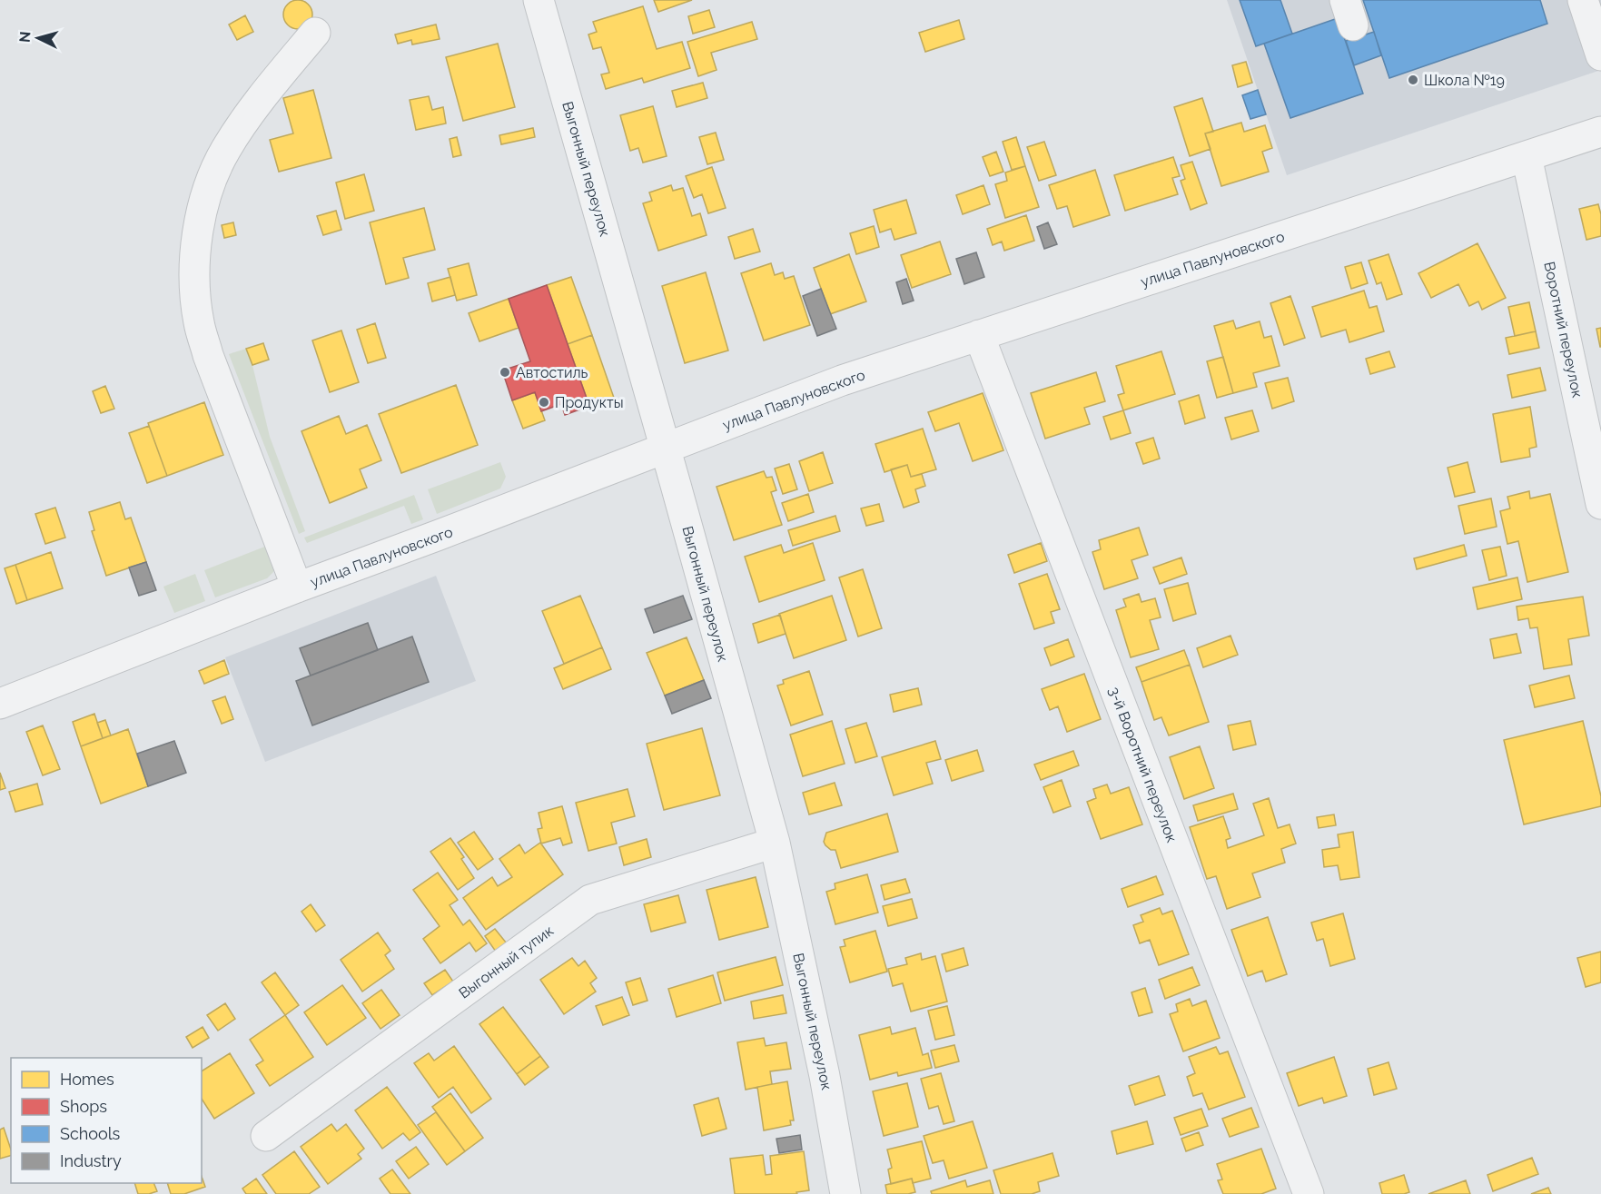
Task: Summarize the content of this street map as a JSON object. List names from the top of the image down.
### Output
{
  "streets": {
    "street": [
      "Выгонный переулок",
      "улица Павлуновского",
      "Воротний переулок",
      "3-й Воротний переулок",
      "Выгонный тупик"
    ]
  },
  "crossings": [
    ["Выгонный переулок", "улица Павлуновского"],
    ["Выгонный переулок", "Выгонный тупик"],
    ["улица Павлуновского", "Воротний переулок"],
    ["улица Павлуновского", "3-й Воротний переулок"]
  ],
  "places": ["Школа №19", "Автостиль", "Продукты"],
  "legend": [
    "Homes",
    "Shops",
    "Schools",
    "Industry"
  ],
  "north": "left"
}
